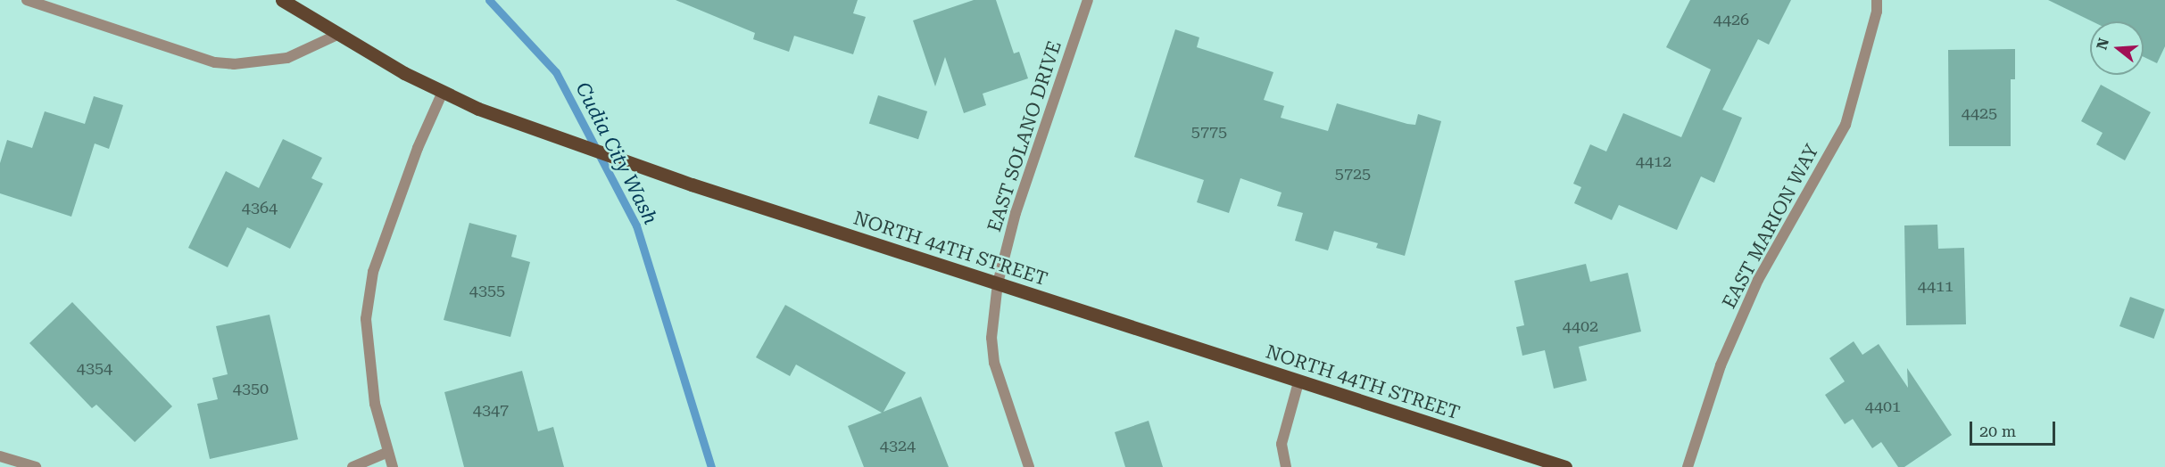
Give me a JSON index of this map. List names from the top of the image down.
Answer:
{
  "streets": {
    "main road": ["NORTH 44TH STREET"],
    "street": ["EAST SOLANO DRIVE", "EAST MARION WAY"]
  },
  "crossings": [
    ["EAST SOLANO DRIVE", "NORTH 44TH STREET"]
  ],
  "water": ["Cudia City Wash"],
  "house_numbers": [
    "4426",
    "4425",
    "5775",
    "4412",
    "5725",
    "4364",
    "4411",
    "4355",
    "4402",
    "4354",
    "4350",
    "4401",
    "4347",
    "4324"
  ],
  "scale_bar": "20 m",
  "north": "left"
}
